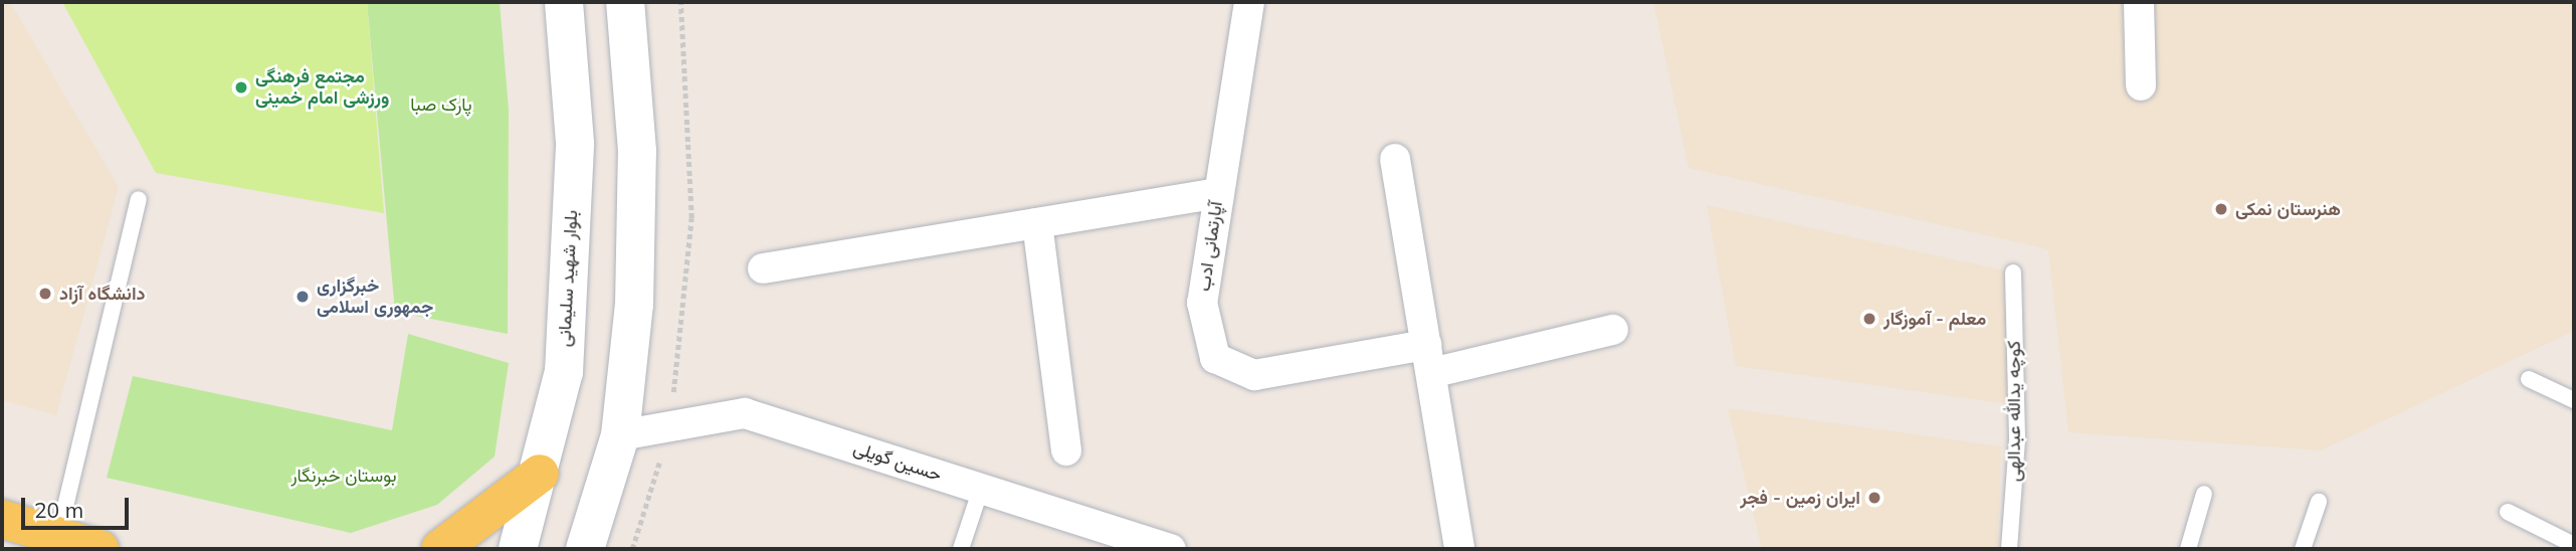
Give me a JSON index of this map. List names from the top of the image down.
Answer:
{
  "streets": {
    "main road": ["بلوار شهید سلیمانی"],
    "street": ["آپارتمانی ادب", "حسین گویلی"],
    "lane": ["کوچه یدالله عبدالهی"]
  },
  "parks": ["پارک صبا", "بوستان خبرنگار"],
  "places": [
    "مجتمع فرهنگی ورزشی امام خمینی",
    "هنرستان نمکی",
    "دانشگاه آزاد",
    "خبرگزاری جمهوری اسلامی",
    "معلم - آموزگار",
    "ایران زمین - فجر"
  ],
  "scale_bar": "20 m"
}
